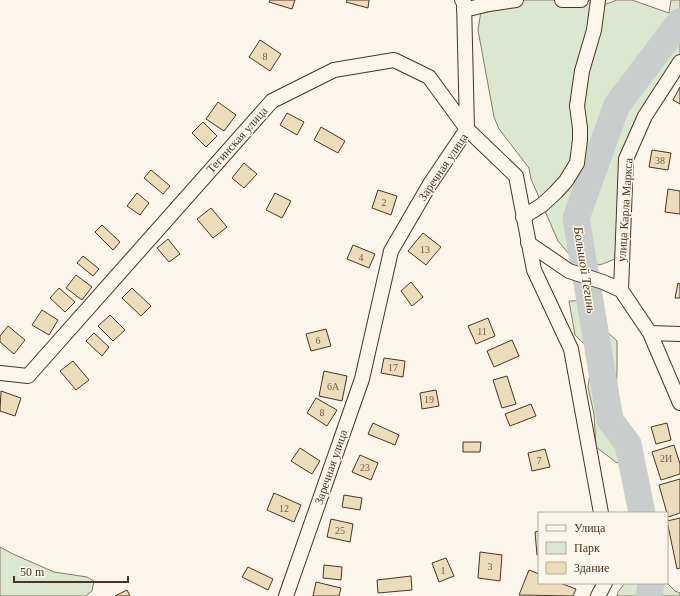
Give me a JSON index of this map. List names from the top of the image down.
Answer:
{
  "streets": {
    "street": ["Тегинская улица", "Заречная улица", "улица Карла Маркса"]
  },
  "crossings": [
    ["Тегинская улица", "Заречная улица"]
  ],
  "water": ["Большой Тегинь"],
  "house_numbers": [
    "8",
    "38",
    "2",
    "13",
    "4",
    "11",
    "6",
    "17",
    "6А",
    "19",
    "8",
    "2И",
    "7",
    "23",
    "12",
    "25",
    "3",
    "1"
  ],
  "legend": ["Улица", "Парк", "Здание"],
  "scale_bar": "50 m"
}
